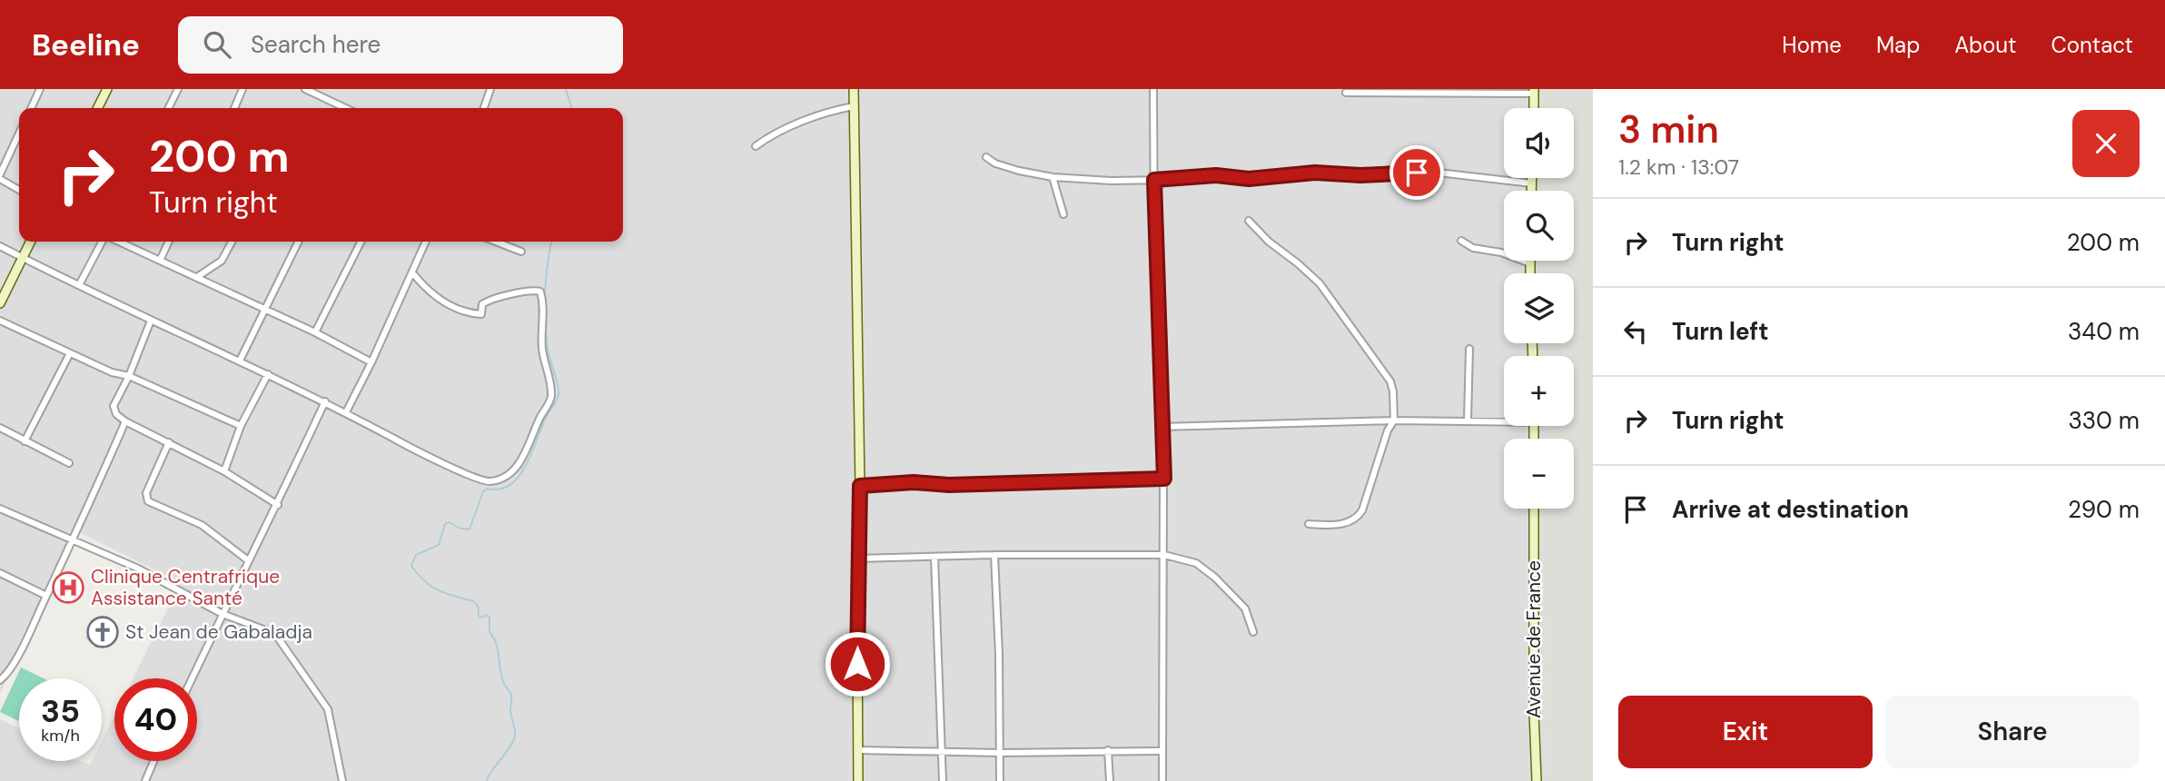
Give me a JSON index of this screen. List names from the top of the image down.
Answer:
{
  "streets": {
    "street": ["Avenue de France"]
  },
  "places": {
    "hospital": ["Clinique Centrafrique Assistance Santé"],
    "church": ["St Jean de Gabaladja"]
  },
  "page": {
    "header": "Beeline",
    "search": "Search here",
    "nav": [
      "Home",
      "Map",
      "About",
      "Contact"
    ],
    "heading": ["3 min", "1.2 km · 13:07"],
    "map_buttons": ["+", "−"],
    "turn": ["200 m", "Turn right"],
    "list": [
      {
        "name": "Turn right",
        "value": "200 m"
      },
      {
        "name": "Turn left",
        "value": "340 m"
      },
      {
        "name": "Turn right",
        "value": "330 m"
      },
      {
        "name": "Arrive at destination",
        "value": "290 m"
      }
    ],
    "speed": "35 km/h",
    "limit": "40",
    "buttons": ["Exit", "Share"]
  }
}
